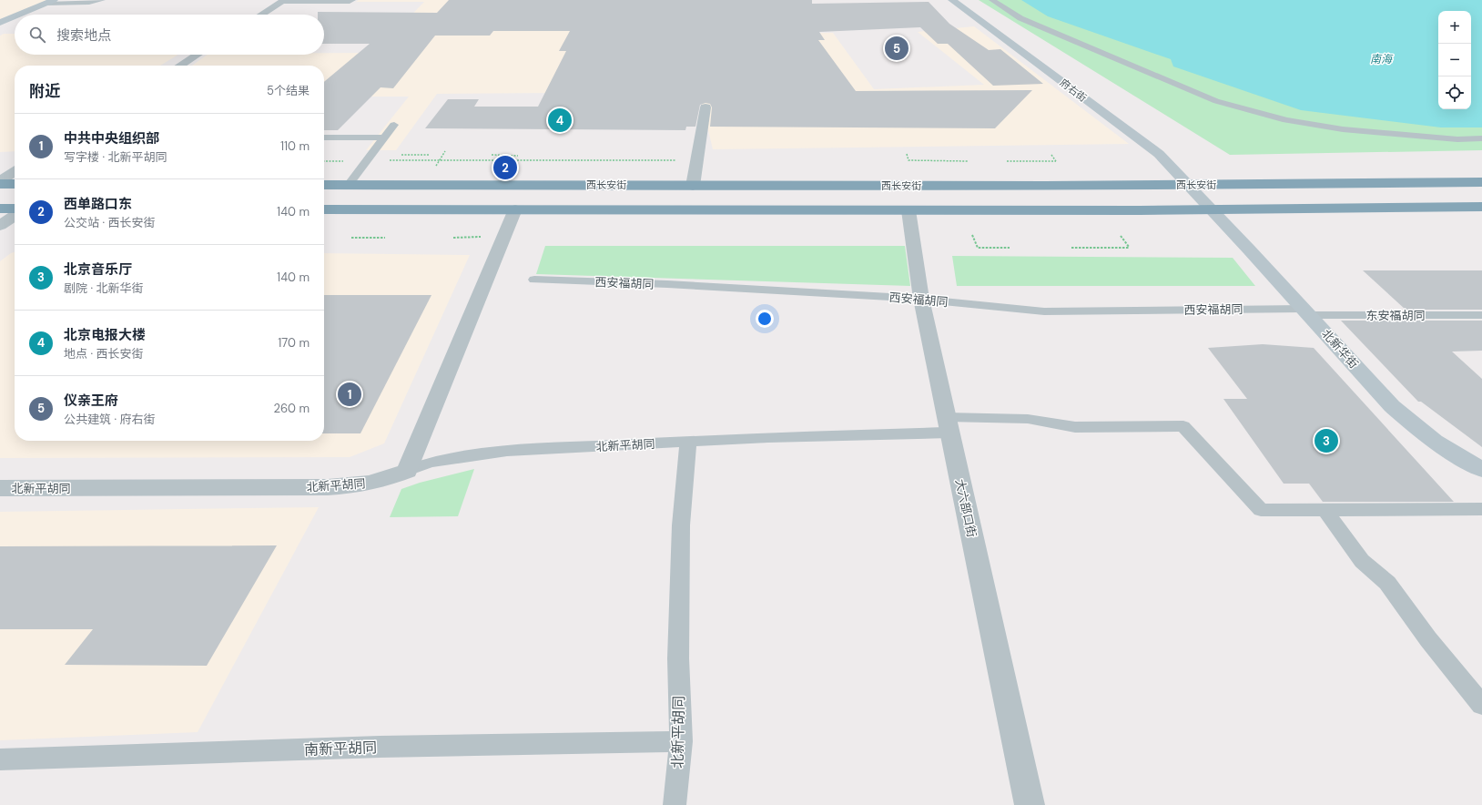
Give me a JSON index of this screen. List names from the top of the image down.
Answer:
{
  "streets": {
    "highway": ["西长安街"],
    "main road": ["府右街", "北新华街"],
    "street": ["北新平胡同", "大六部口街"],
    "lane": ["西安福胡同", "东安福胡同", "南新平胡同"]
  },
  "crossings": [
    ["府右街", "西长安街"],
    ["府右街", "北新华街"],
    ["西安福胡同", "东安福胡同"],
    ["西安福胡同", "北新华街"],
    ["西安福胡同", "大六部口街"],
    ["东安福胡同", "北新华街"],
    ["北新平胡同", "大六部口街"],
    ["北新平胡同", "南新平胡同"]
  ],
  "water": ["南海"],
  "page": {
    "map_buttons": ["+", "−"],
    "search": "搜索地点",
    "pins": [
      "5",
      "4",
      "2",
      "1",
      "3"
    ],
    "heading": ["附近", "5个结果"],
    "list": [
      {
        "mark": "1",
        "name": "中共中央组织部",
        "note": "写字楼 · 北新平胡同",
        "value": "110 m"
      },
      {
        "mark": "2",
        "name": "西单路口东",
        "note": "公交站 · 西长安街",
        "value": "140 m"
      },
      {
        "mark": "3",
        "name": "北京音乐厅",
        "note": "剧院 · 北新华街",
        "value": "140 m"
      },
      {
        "mark": "4",
        "name": "北京电报大楼",
        "note": "地点 · 西长安街",
        "value": "170 m"
      },
      {
        "mark": "5",
        "name": "仪亲王府",
        "note": "公共建筑 · 府右街",
        "value": "260 m"
      }
    ]
  }
}
